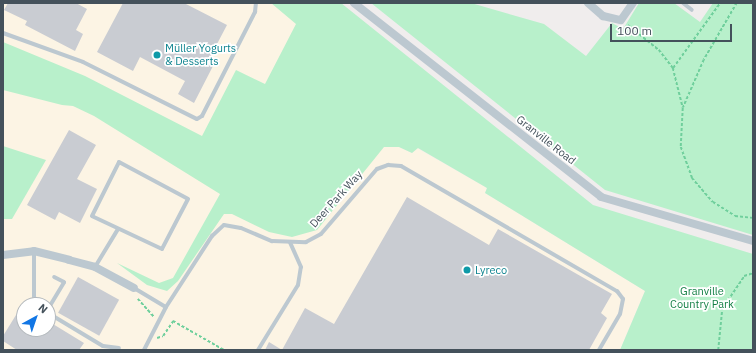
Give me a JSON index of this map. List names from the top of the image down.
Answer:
{
  "streets": {
    "street": ["Granville Road"],
    "lane": ["Deer Park Way"]
  },
  "parks": ["Granville Country Park"],
  "places": ["Müller Yogurts & Desserts", "Lyreco"],
  "scale_bar": "100 m",
  "north": "top right"
}
